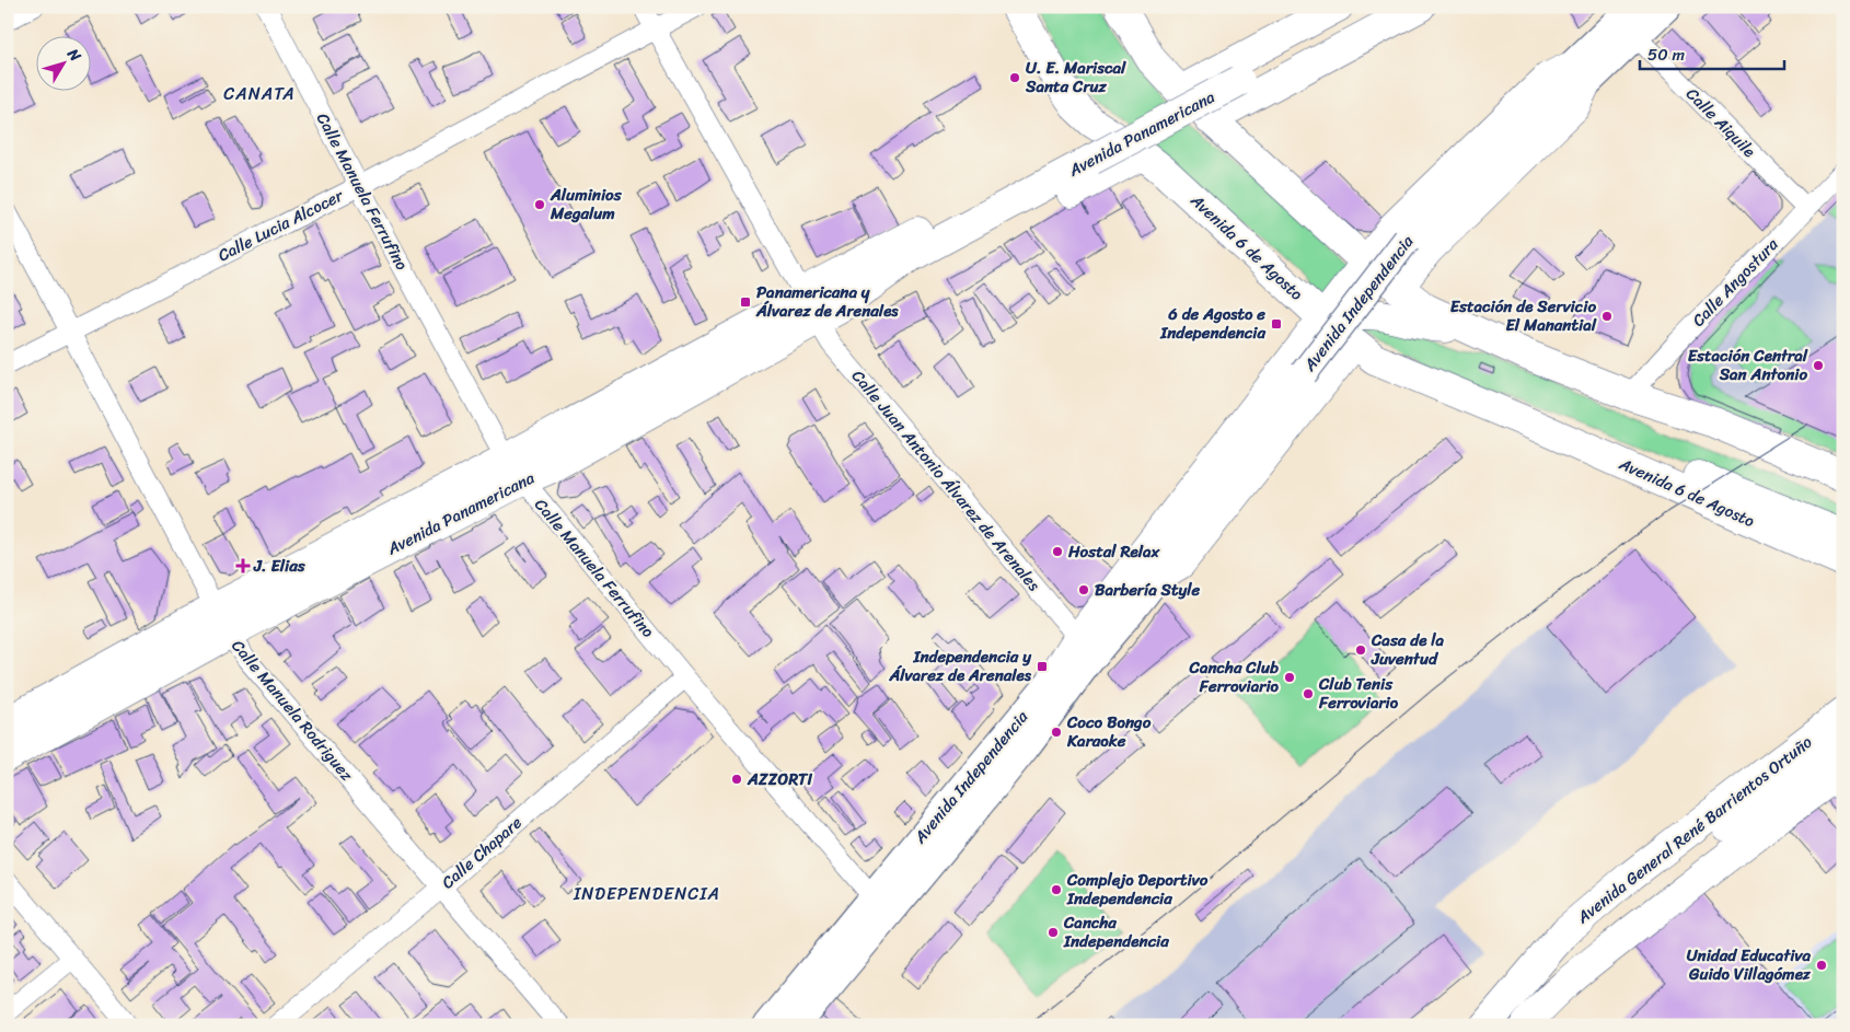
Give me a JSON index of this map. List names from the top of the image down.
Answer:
{
  "streets": {
    "main road": [
      "Avenida Panamericana",
      "Avenida 6 de Agosto",
      "Avenida Independencia",
      "Avenida General René Barrientos Ortuño"
    ],
    "street": [
      "Calle Aiquile",
      "Calle Manuela Ferrufino",
      "Calle Lucia Alcocer",
      "Calle Angostura",
      "Calle Juan Antonio Álvarez de Arenales",
      "Calle Manuela Rodriguez",
      "Calle Chapare"
    ]
  },
  "crossings": [
    ["Calle Aiquile", "Calle Angostura"],
    ["Calle Aiquile", "Avenida Independencia"],
    ["Avenida Panamericana", "Calle Manuela Ferrufino"],
    ["Avenida Panamericana", "Calle Juan Antonio Álvarez de Arenales"],
    ["Avenida Panamericana", "Calle Manuela Rodriguez"],
    ["Calle Manuela Ferrufino", "Calle Lucia Alcocer"],
    ["Calle Manuela Ferrufino", "Avenida Independencia"],
    ["Calle Manuela Ferrufino", "Calle Chapare"],
    ["Calle Lucia Alcocer", "Calle Manuela Rodriguez"],
    ["Calle Manuela Rodriguez", "Calle Chapare"]
  ],
  "districts": ["CANATA", "INDEPENDENCIA"],
  "places": {
    "other": [
      "U. E. Mariscal Santa Cruz",
      "Aluminios Megalum",
      "Estación de Servicio El Manantial",
      "Estación Central San Antonio",
      "Hostal Relax",
      "Barbería Style",
      "Casa de la Juventud",
      "Cancha Club Ferroviario",
      "Club Tenis Ferroviario",
      "Coco Bongo Karaoke",
      "AZZORTI",
      "Complejo Deportivo Independencia",
      "Cancha Independencia",
      "Unidad Educativa Guido Villagómez"
    ],
    "transit": ["Panamericana y Álvarez de Arenales", "6 de Agosto e Independencia", "Independencia y Álvarez de Arenales"],
    "health": ["J. Elias"]
  },
  "scale_bar": "50 m",
  "north": "top right"
}
